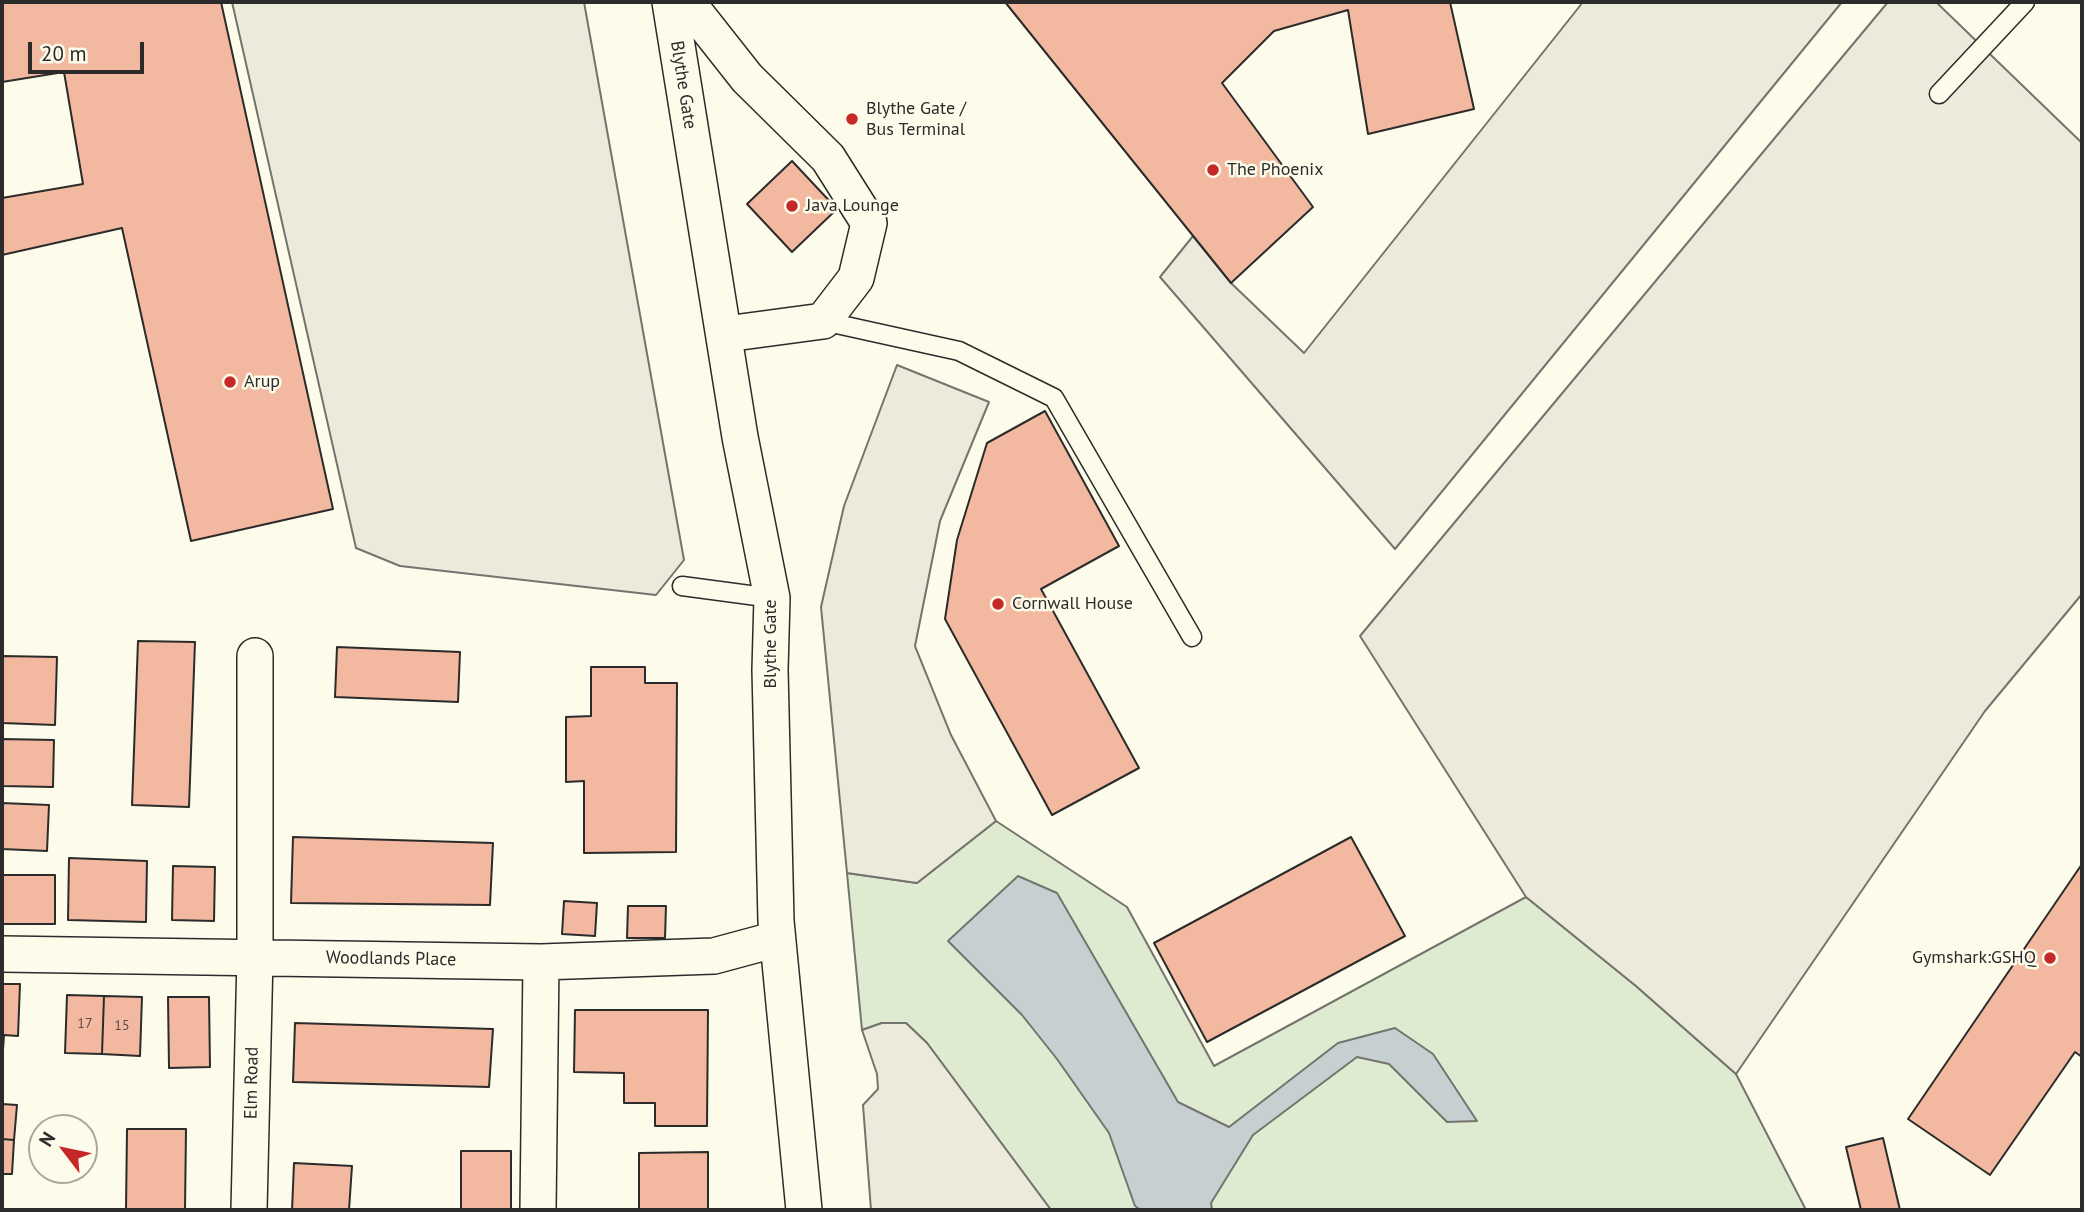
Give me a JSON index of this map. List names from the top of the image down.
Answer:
{
  "streets": {
    "street": ["Blythe Gate", "Woodlands Place", "Elm Road"]
  },
  "crossings": [
    ["Blythe Gate", "Woodlands Place"],
    ["Woodlands Place", "Elm Road"]
  ],
  "places": [
    "Blythe Gate / Bus Terminal",
    "The Phoenix",
    "Java Lounge",
    "Arup",
    "Cornwall House",
    "Gymshark:GSHQ"
  ],
  "house_numbers": ["17", "15"],
  "scale_bar": "20 m",
  "north": "top left"
}
